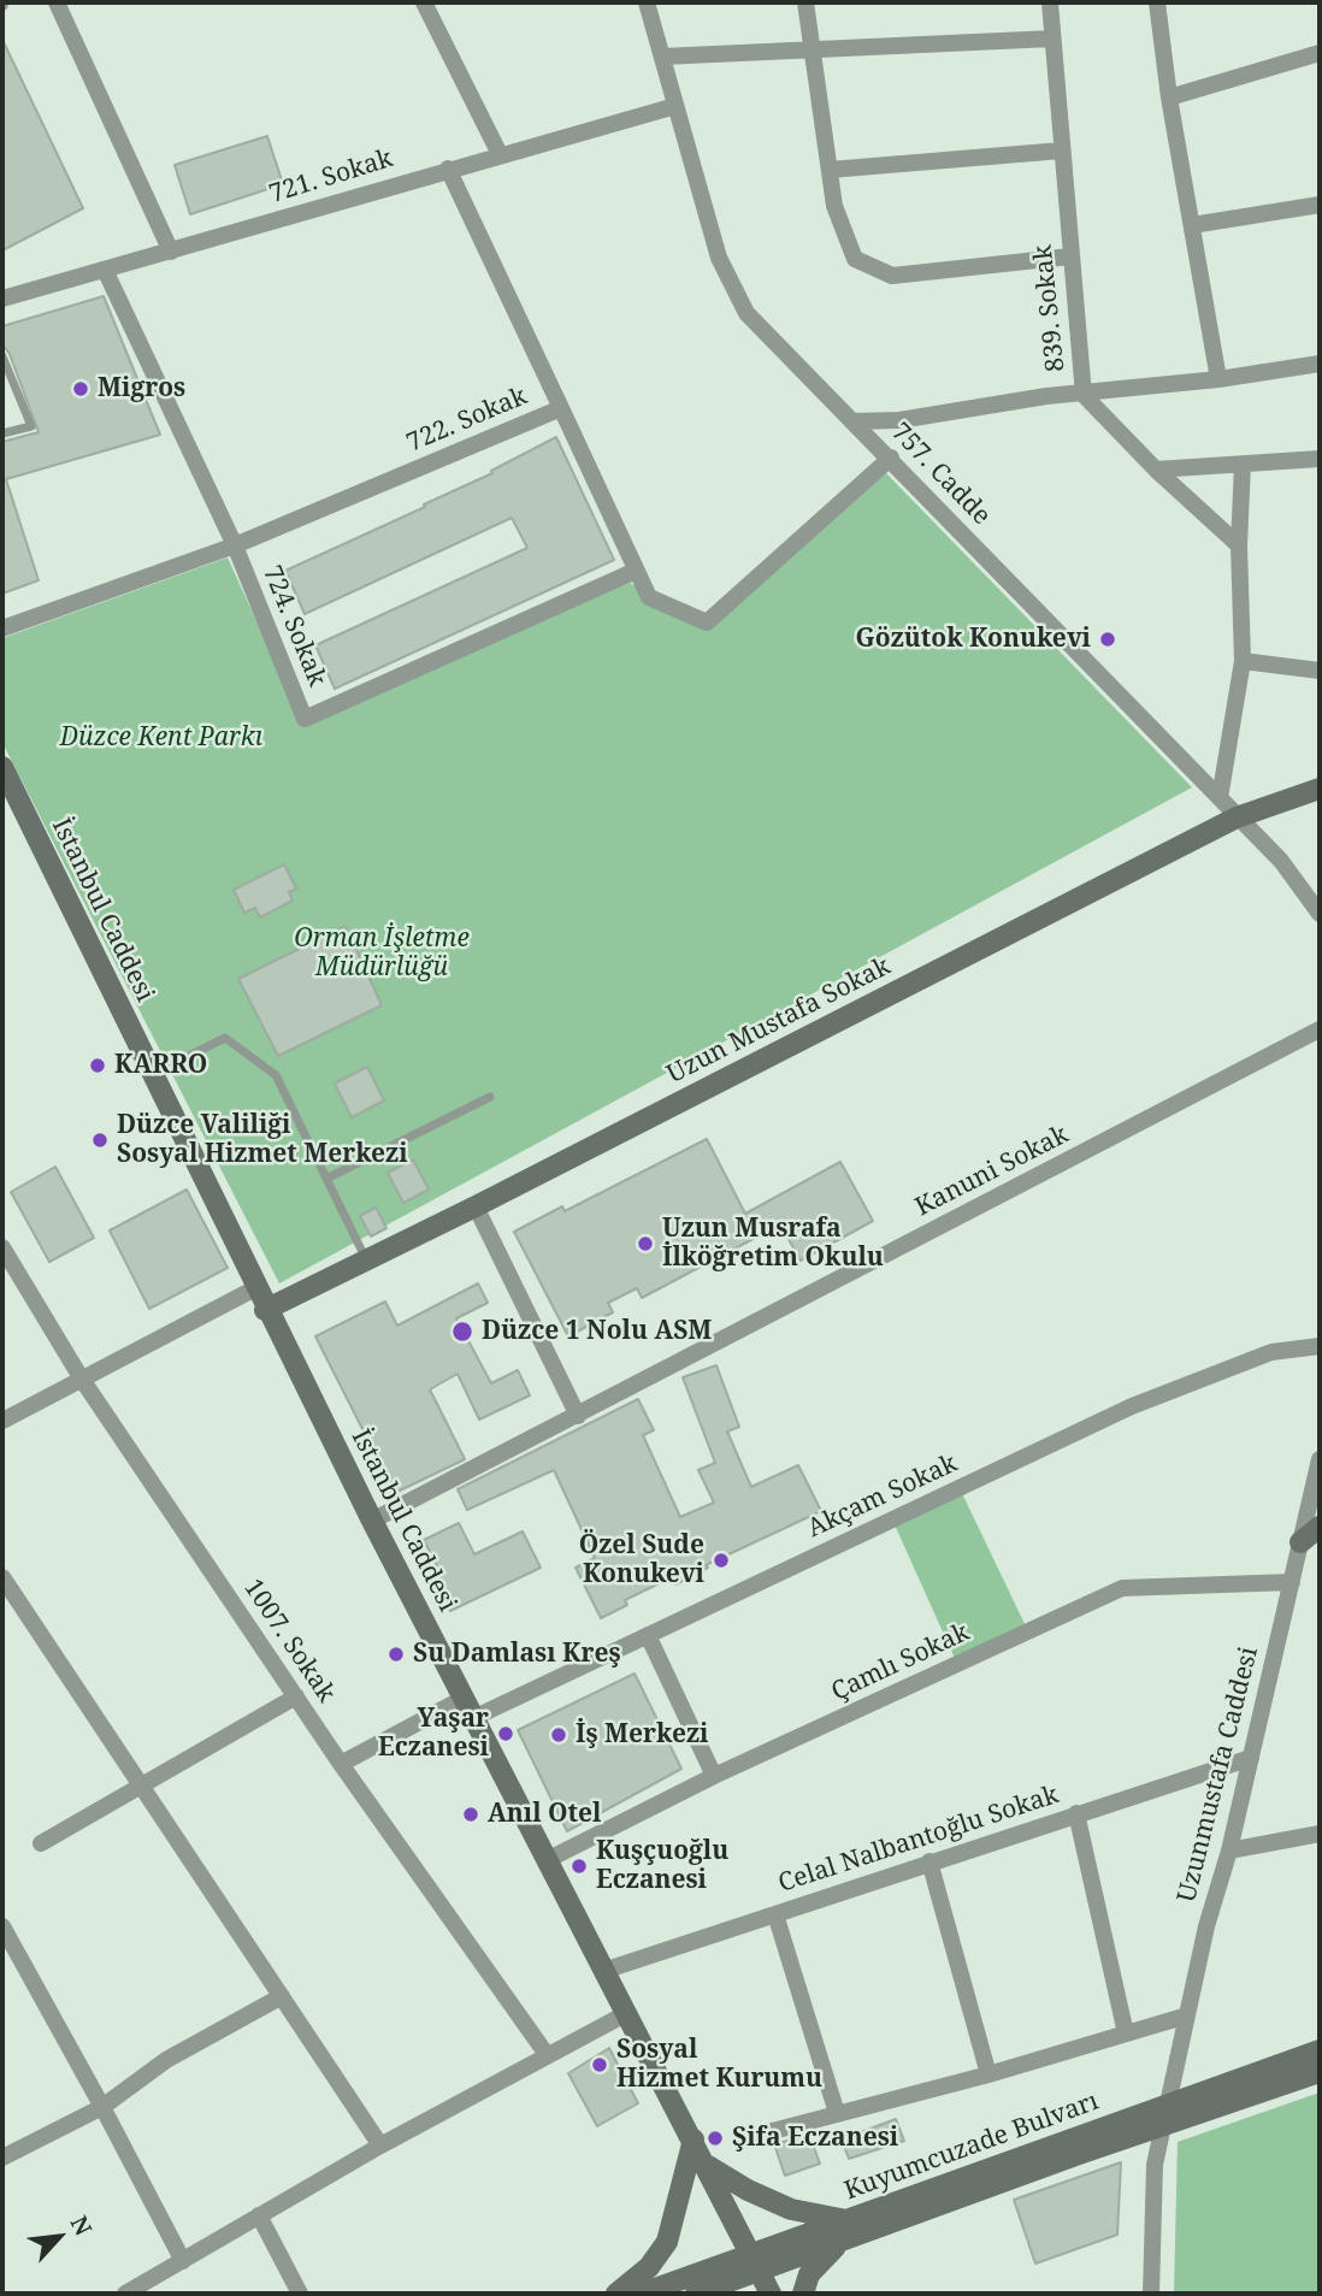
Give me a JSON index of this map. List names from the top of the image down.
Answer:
{
  "streets": {
    "main road": ["İstanbul Caddesi", "Uzun Mustafa Sokak", "Kuyumcuzade Bulvarı"],
    "street": [
      "721. Sokak",
      "839. Sokak",
      "722. Sokak",
      "757. Cadde",
      "724. Sokak",
      "Kanuni Sokak",
      "Akçam Sokak",
      "1007. Sokak",
      "Çamlı Sokak",
      "Uzunmustafa Caddesi",
      "Celal Nalbantoğlu Sokak"
    ]
  },
  "crossings": [
    ["721. Sokak", "757. Cadde"],
    ["721. Sokak", "724. Sokak"],
    ["722. Sokak", "757. Cadde"],
    ["722. Sokak", "724. Sokak"],
    ["757. Cadde", "Uzun Mustafa Sokak"],
    ["İstanbul Caddesi", "Uzun Mustafa Sokak"],
    ["İstanbul Caddesi", "Kanuni Sokak"],
    ["İstanbul Caddesi", "Akçam Sokak"],
    ["İstanbul Caddesi", "Çamlı Sokak"],
    ["İstanbul Caddesi", "Celal Nalbantoğlu Sokak"],
    ["İstanbul Caddesi", "Kuyumcuzade Bulvarı"],
    ["Akçam Sokak", "1007. Sokak"],
    ["Çamlı Sokak", "Uzunmustafa Caddesi"],
    ["Uzunmustafa Caddesi", "Celal Nalbantoğlu Sokak"],
    ["Uzunmustafa Caddesi", "Kuyumcuzade Bulvarı"]
  ],
  "parks": ["Düzce Kent Parkı", "Orman İşletme Müdürlüğü"],
  "places": [
    "Migros",
    "Gözütok Konukevi",
    "KARRO",
    "Düzce Valiliği Sosyal Hizmet Merkezi",
    "Uzun Musrafa İlköğretim Okulu",
    "Düzce 1 Nolu ASM",
    "Özel Sude Konukevi",
    "Su Damlası Kreş",
    "Yaşar Eczanesi",
    "İş Merkezi",
    "Anıl Otel",
    "Kuşçuoğlu Eczanesi",
    "Sosyal Hizmet Kurumu",
    "Şifa Eczanesi"
  ],
  "north": "top right"
}
